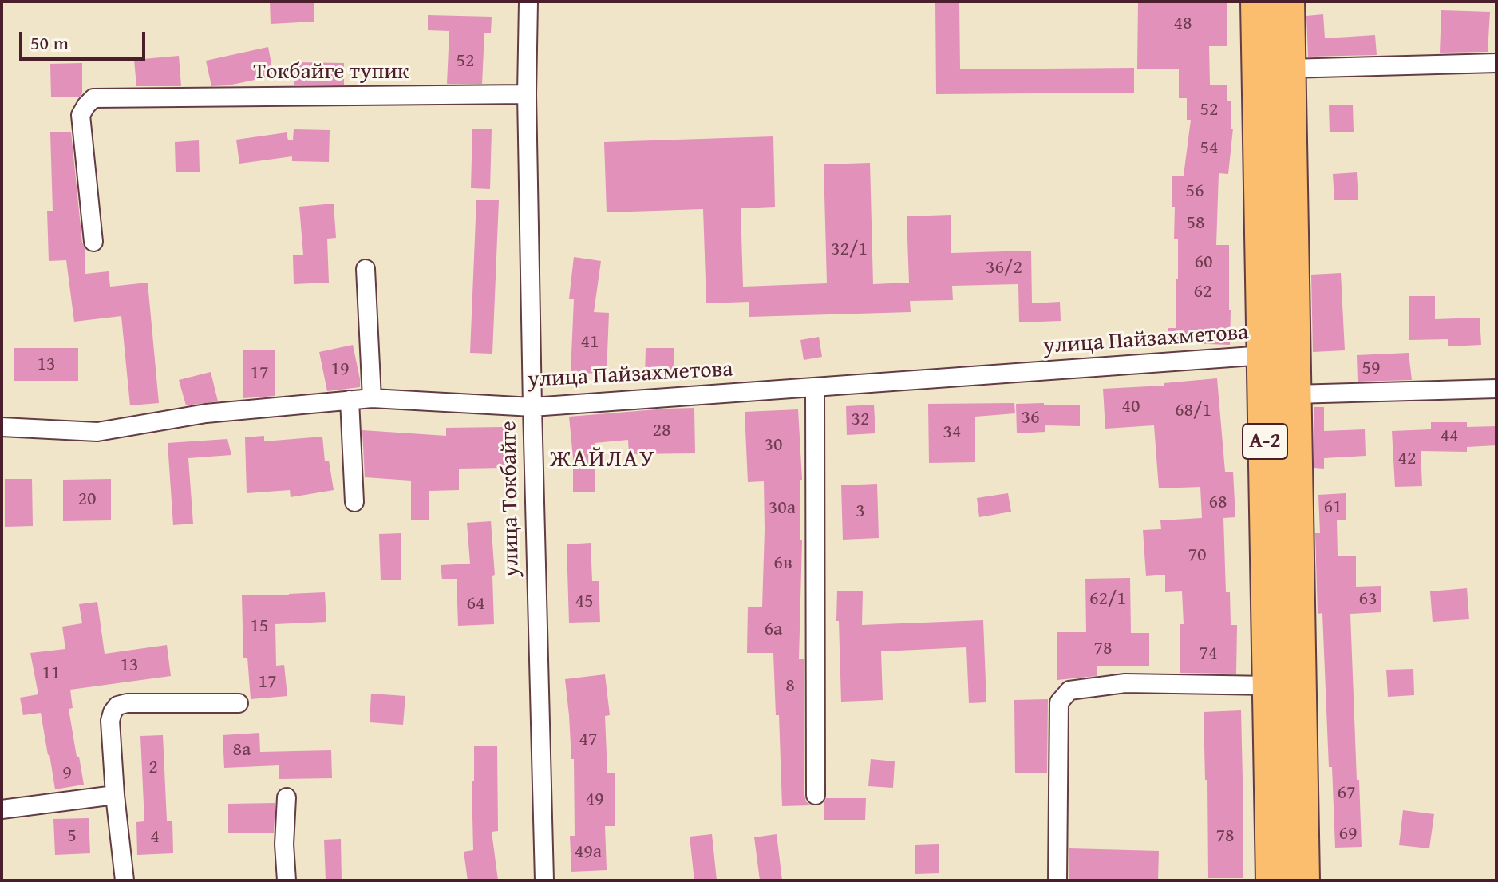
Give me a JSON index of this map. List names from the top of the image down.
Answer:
{
  "streets": {
    "highway": ["A-2"],
    "street": ["Токбайге тупик", "улица Пайзахметова", "улица Токбайге"]
  },
  "crossings": [
    ["Токбайге тупик", "улица Токбайге"],
    ["улица Пайзахметова", "A-2"],
    ["улица Пайзахметова", "улица Токбайге"]
  ],
  "districts": ["ЖАЙЛАУ"],
  "house_numbers": [
    "48",
    "52",
    "52",
    "54",
    "56",
    "58",
    "32/1",
    "60",
    "36/2",
    "62",
    "41",
    "13",
    "59",
    "19",
    "17",
    "40",
    "68/1",
    "36",
    "32",
    "28",
    "34",
    "44",
    "30",
    "42",
    "20",
    "68",
    "61",
    "30а",
    "3",
    "70",
    "6в",
    "62/1",
    "63",
    "45",
    "64",
    "15",
    "6а",
    "78",
    "74",
    "13",
    "11",
    "17",
    "8",
    "47",
    "8а",
    "2",
    "9",
    "67",
    "49",
    "69",
    "5",
    "78",
    "4",
    "49а"
  ],
  "scale_bar": "50 m"
}
